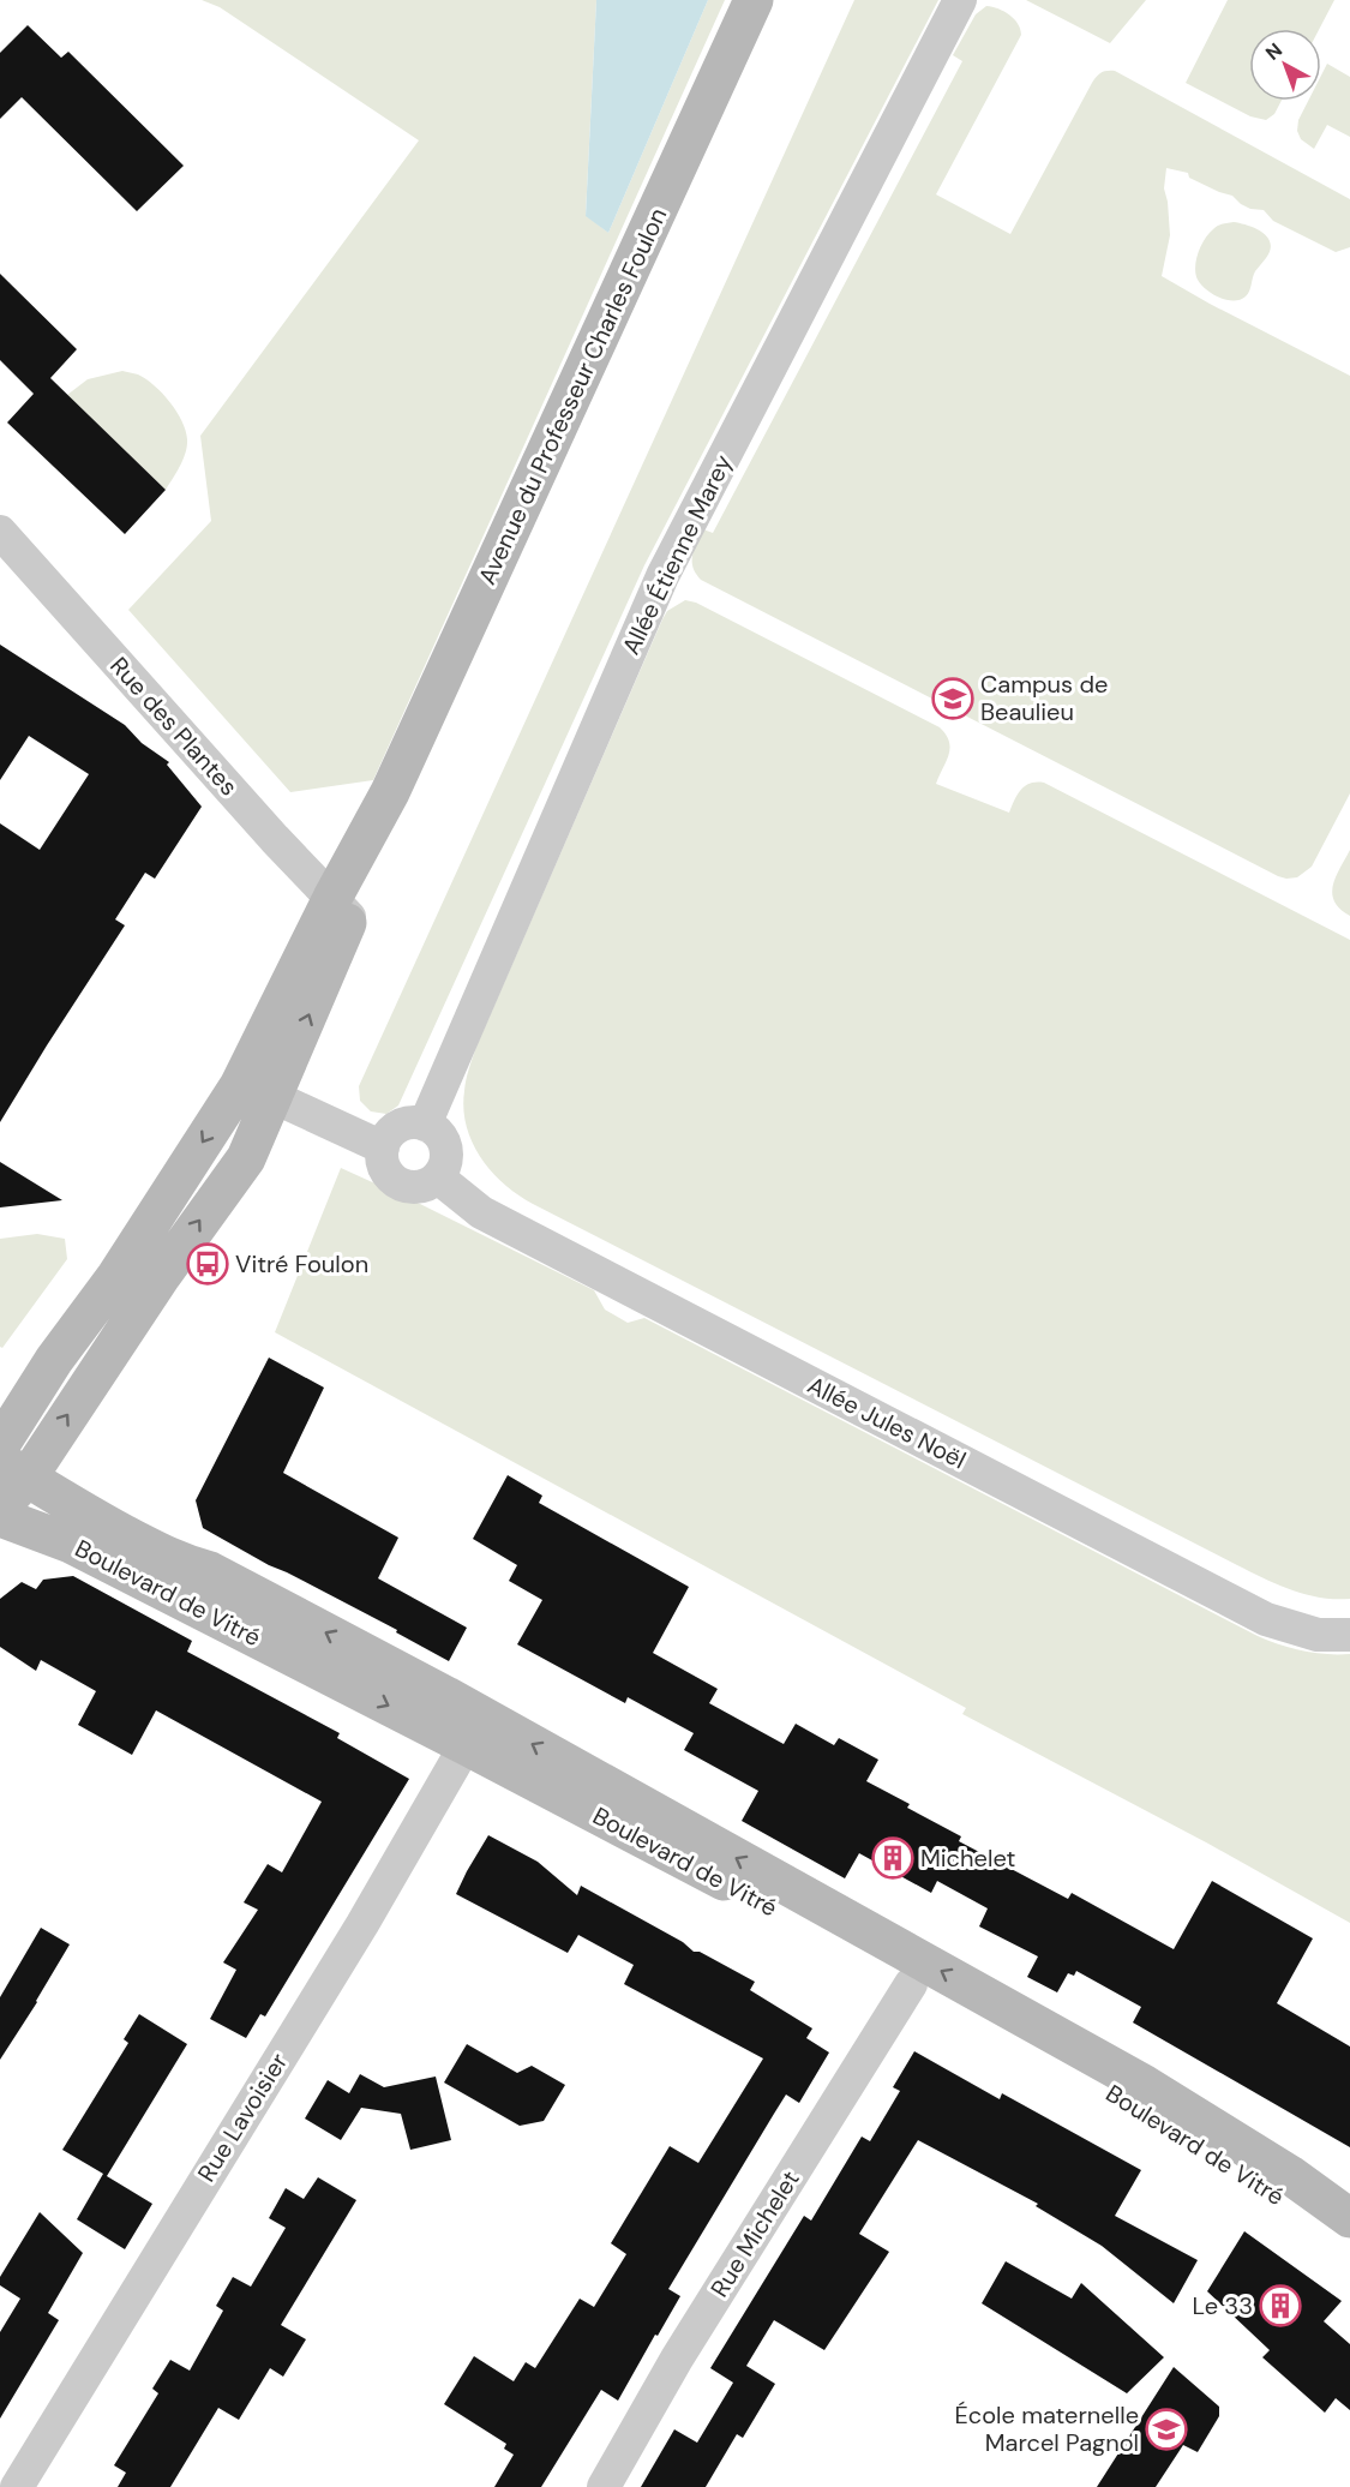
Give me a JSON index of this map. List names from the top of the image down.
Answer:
{
  "streets": {
    "main road": ["Avenue du Professeur Charles Foulon", "Boulevard de Vitré"],
    "street": [
      "Allée Étienne Marey",
      "Rue des Plantes",
      "Allée Jules Noël",
      "Rue Lavoisier",
      "Rue Michelet"
    ]
  },
  "crossings": [
    ["Avenue du Professeur Charles Foulon", "Rue des Plantes"],
    ["Avenue du Professeur Charles Foulon", "Boulevard de Vitré"],
    ["Allée Étienne Marey", "Allée Jules Noël"],
    ["Boulevard de Vitré", "Rue Lavoisier"],
    ["Boulevard de Vitré", "Rue Michelet"]
  ],
  "places": {
    "school or university": ["Campus de Beaulieu", "École maternelle Marcel Pagnol"],
    "bus stop": ["Vitré Foulon"],
    "building": ["Michelet", "Le 33"]
  },
  "north": "top left"
}
